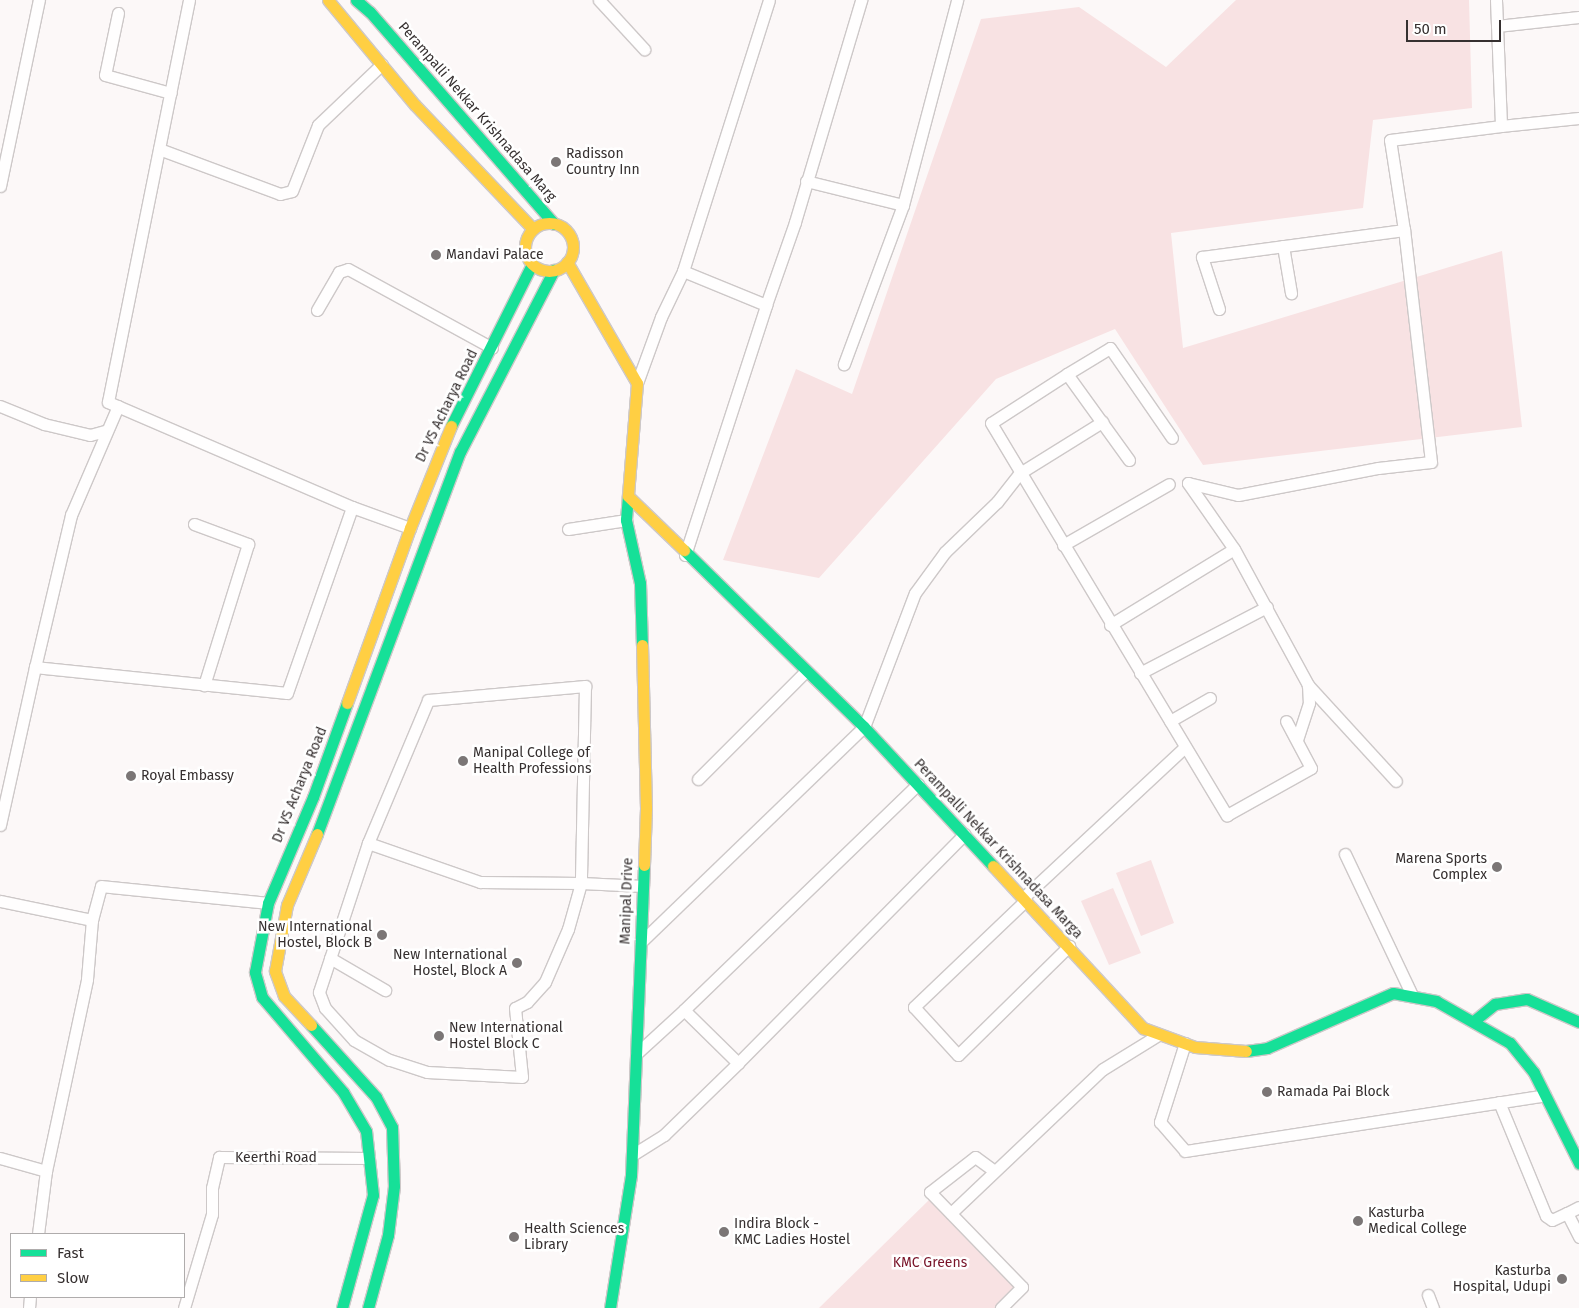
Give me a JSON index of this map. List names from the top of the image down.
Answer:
{
  "streets": {
    "main road": [
      "Perampalli Nekkar Krishnadasa Marg",
      "Dr VS Acharya Road",
      "Perampalli Nekkar Krishnadasa Marga",
      "Manipal Drive"
    ],
    "street": ["Keerthi Road"]
  },
  "crossings": [
    ["Perampalli Nekkar Krishnadasa Marg", "Dr VS Acharya Road"],
    ["Dr VS Acharya Road", "Keerthi Road"],
    ["Perampalli Nekkar Krishnadasa Marga", "Manipal Drive"]
  ],
  "parks": ["KMC Greens"],
  "places": [
    "Radisson Country Inn",
    "Mandavi Palace",
    "Manipal College of Health Professions",
    "Royal Embassy",
    "Marena Sports Complex",
    "New International Hostel, Block B",
    "New International Hostel, Block A",
    "New International Hostel Block C",
    "Ramada Pai Block",
    "Kasturba Medical College",
    "Indira Block - KMC Ladies Hostel",
    "Health Sciences Library",
    "Kasturba Hospital, Udupi"
  ],
  "legend": ["Fast", "Slow"],
  "scale_bar": "50 m"
}
